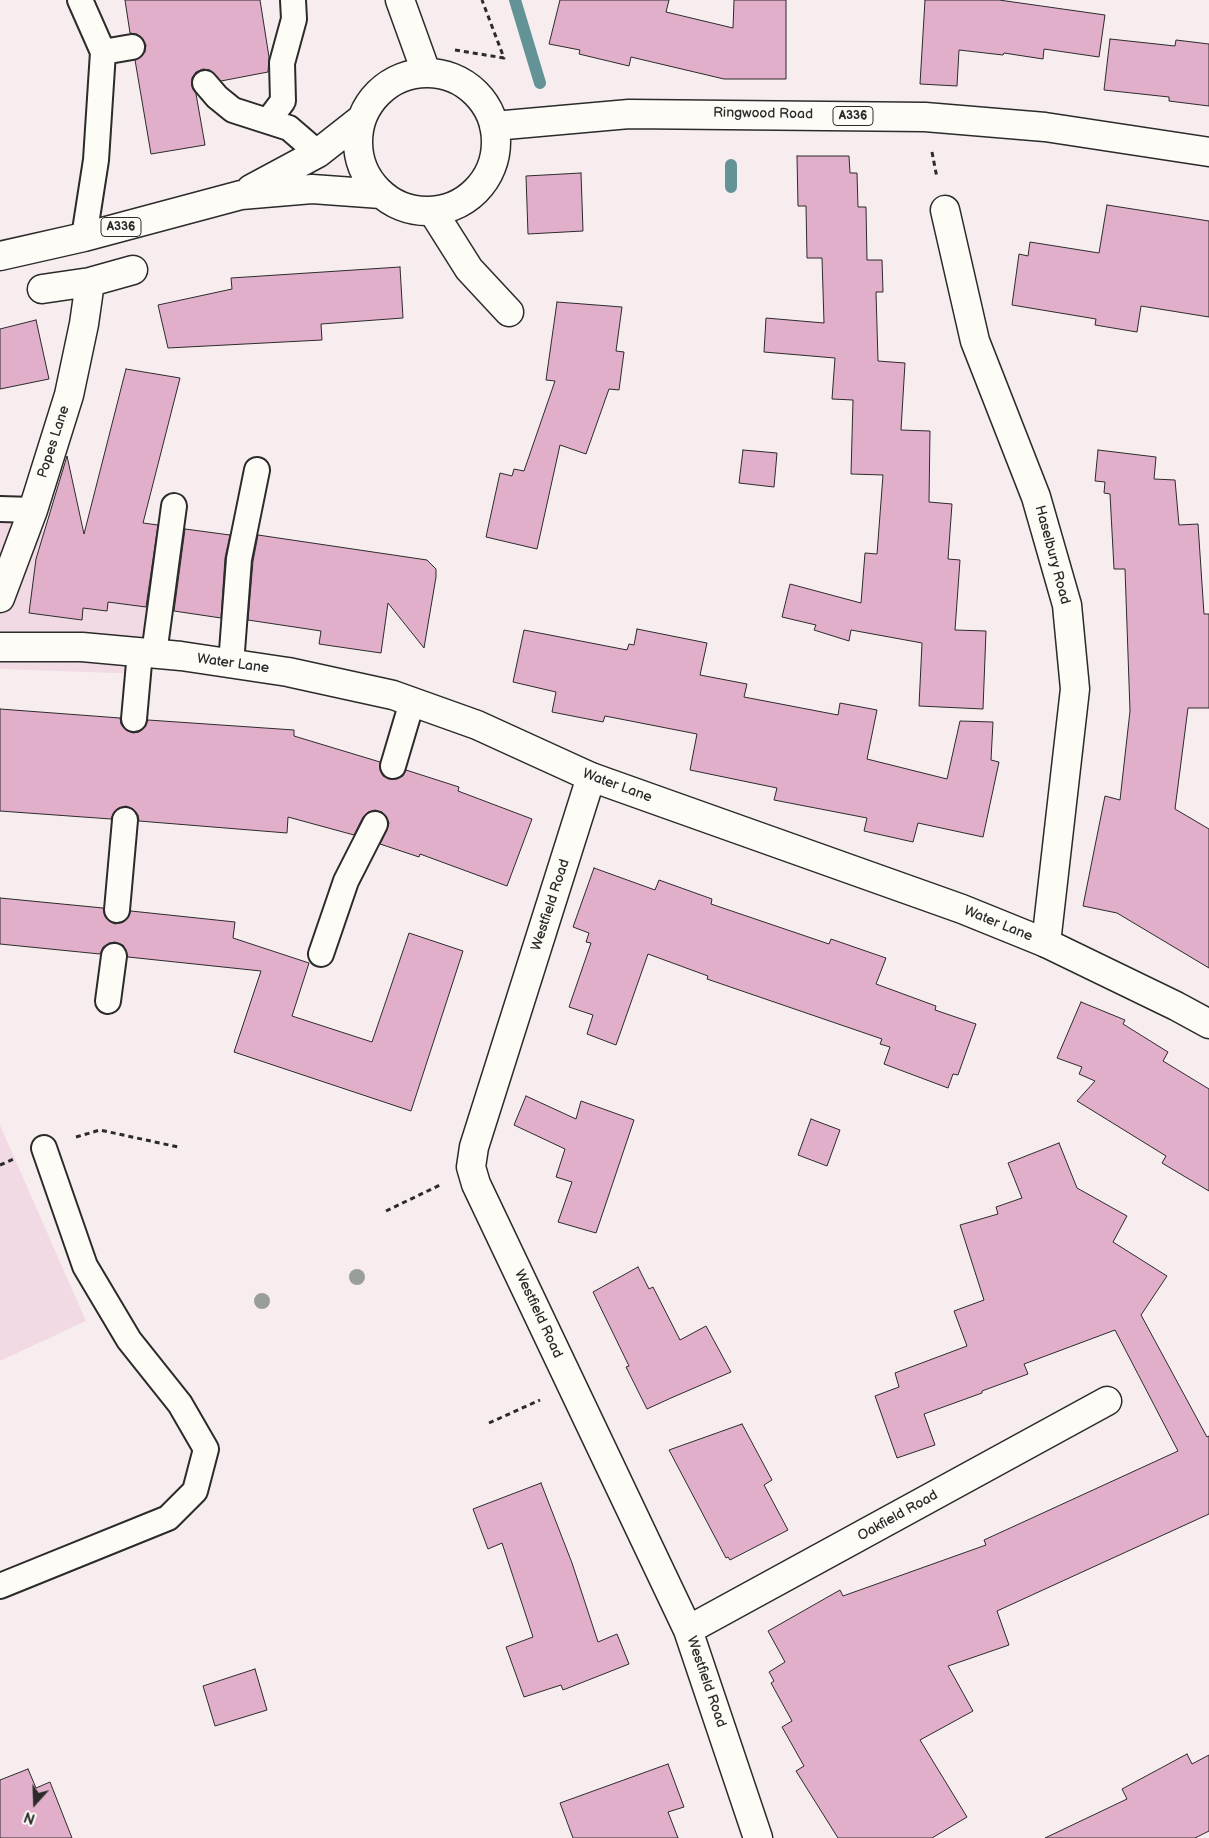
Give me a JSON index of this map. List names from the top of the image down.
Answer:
{
  "streets": {
    "street": [
      "Ringwood Road",
      "A336",
      "Popes Lane",
      "Haselbury Road",
      "Water Lane",
      "Westfield Road",
      "Oakfield Road"
    ]
  },
  "crossings": [
    ["Ringwood Road", "A336"],
    ["Haselbury Road", "Water Lane"],
    ["Water Lane", "Westfield Road"],
    ["Westfield Road", "Oakfield Road"]
  ],
  "north": "bottom"
}
